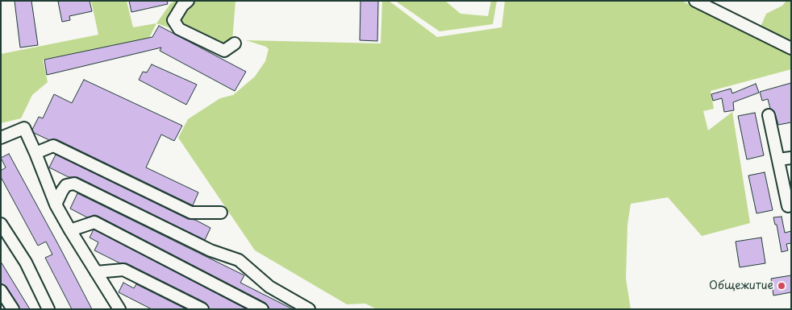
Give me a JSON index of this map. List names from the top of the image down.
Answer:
{
  "places": ["Общежитие"]
}
